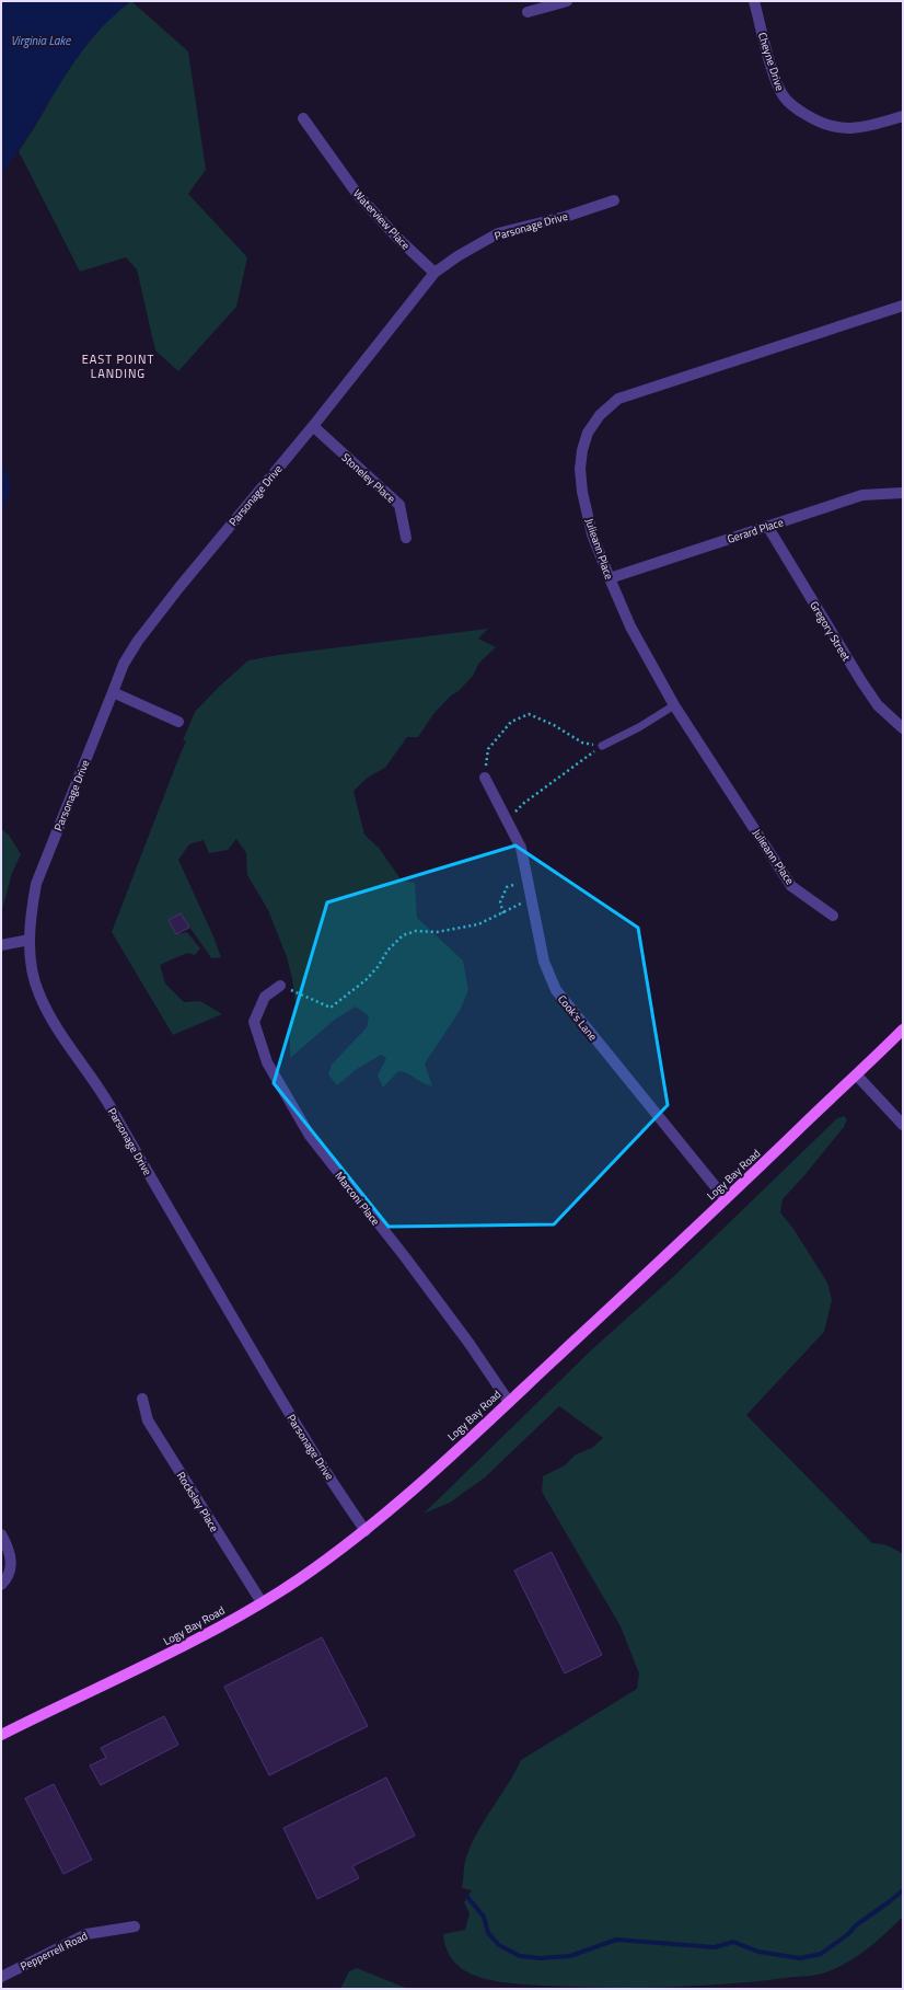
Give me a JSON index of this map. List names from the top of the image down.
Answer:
{
  "streets": {
    "main road": ["Logy Bay Road"],
    "street": [
      "Cheyne Drive",
      "Waterview Place",
      "Parsonage Drive",
      "Stoneley Place",
      "Gerard Place",
      "Julieann Place",
      "Gregory Street",
      "Cook's Lane",
      "Marconi Place",
      "Rocksley Place",
      "Pepperrell Road"
    ]
  },
  "crossings": [
    ["Waterview Place", "Parsonage Drive"],
    ["Parsonage Drive", "Stoneley Place"],
    ["Parsonage Drive", "Logy Bay Road"],
    ["Gerard Place", "Julieann Place"],
    ["Gerard Place", "Gregory Street"],
    ["Cook's Lane", "Logy Bay Road"],
    ["Logy Bay Road", "Marconi Place"],
    ["Logy Bay Road", "Rocksley Place"]
  ],
  "districts": ["EAST POINT LANDING"],
  "water": ["Virginia Lake"]
}
